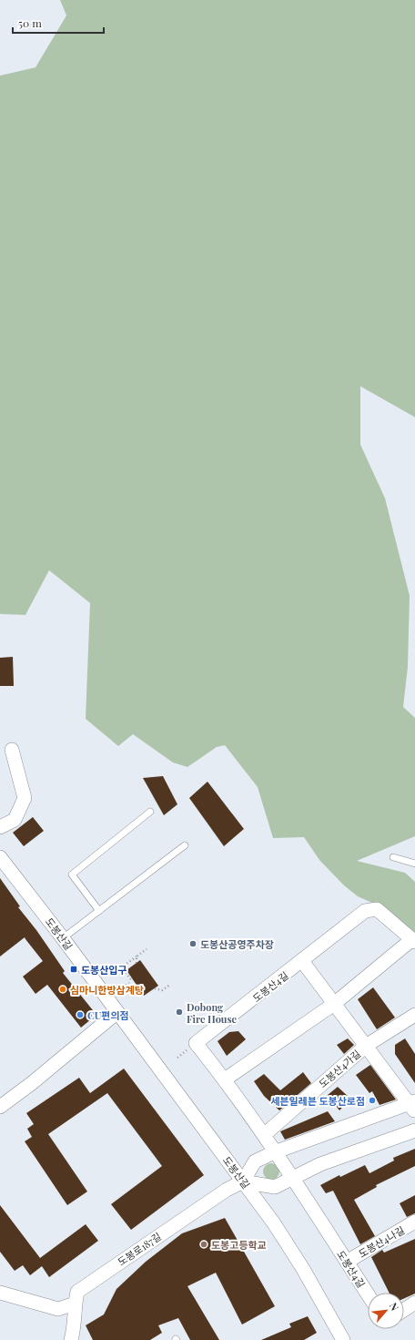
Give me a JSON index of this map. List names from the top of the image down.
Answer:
{
  "streets": {
    "street": [
      "도봉산길",
      "도봉산4길",
      "도봉산4가길",
      "도봉산4나길",
      "도봉로187길"
    ]
  },
  "crossings": [
    ["도봉산길", "도봉로187길"],
    ["도봉산4길", "도봉산4가길"],
    ["도봉산4길", "도봉산4나길"]
  ],
  "places": {
    "other": [
      "도봉산공영주차장",
      "심마니한방삼계탕",
      "Dobong Fire House",
      "CU편의점",
      "세븐일레븐 도봉산로점",
      "도봉고등학교"
    ],
    "transit": ["도봉산입구"]
  },
  "scale_bar": "50 m",
  "north": "top right"
}
